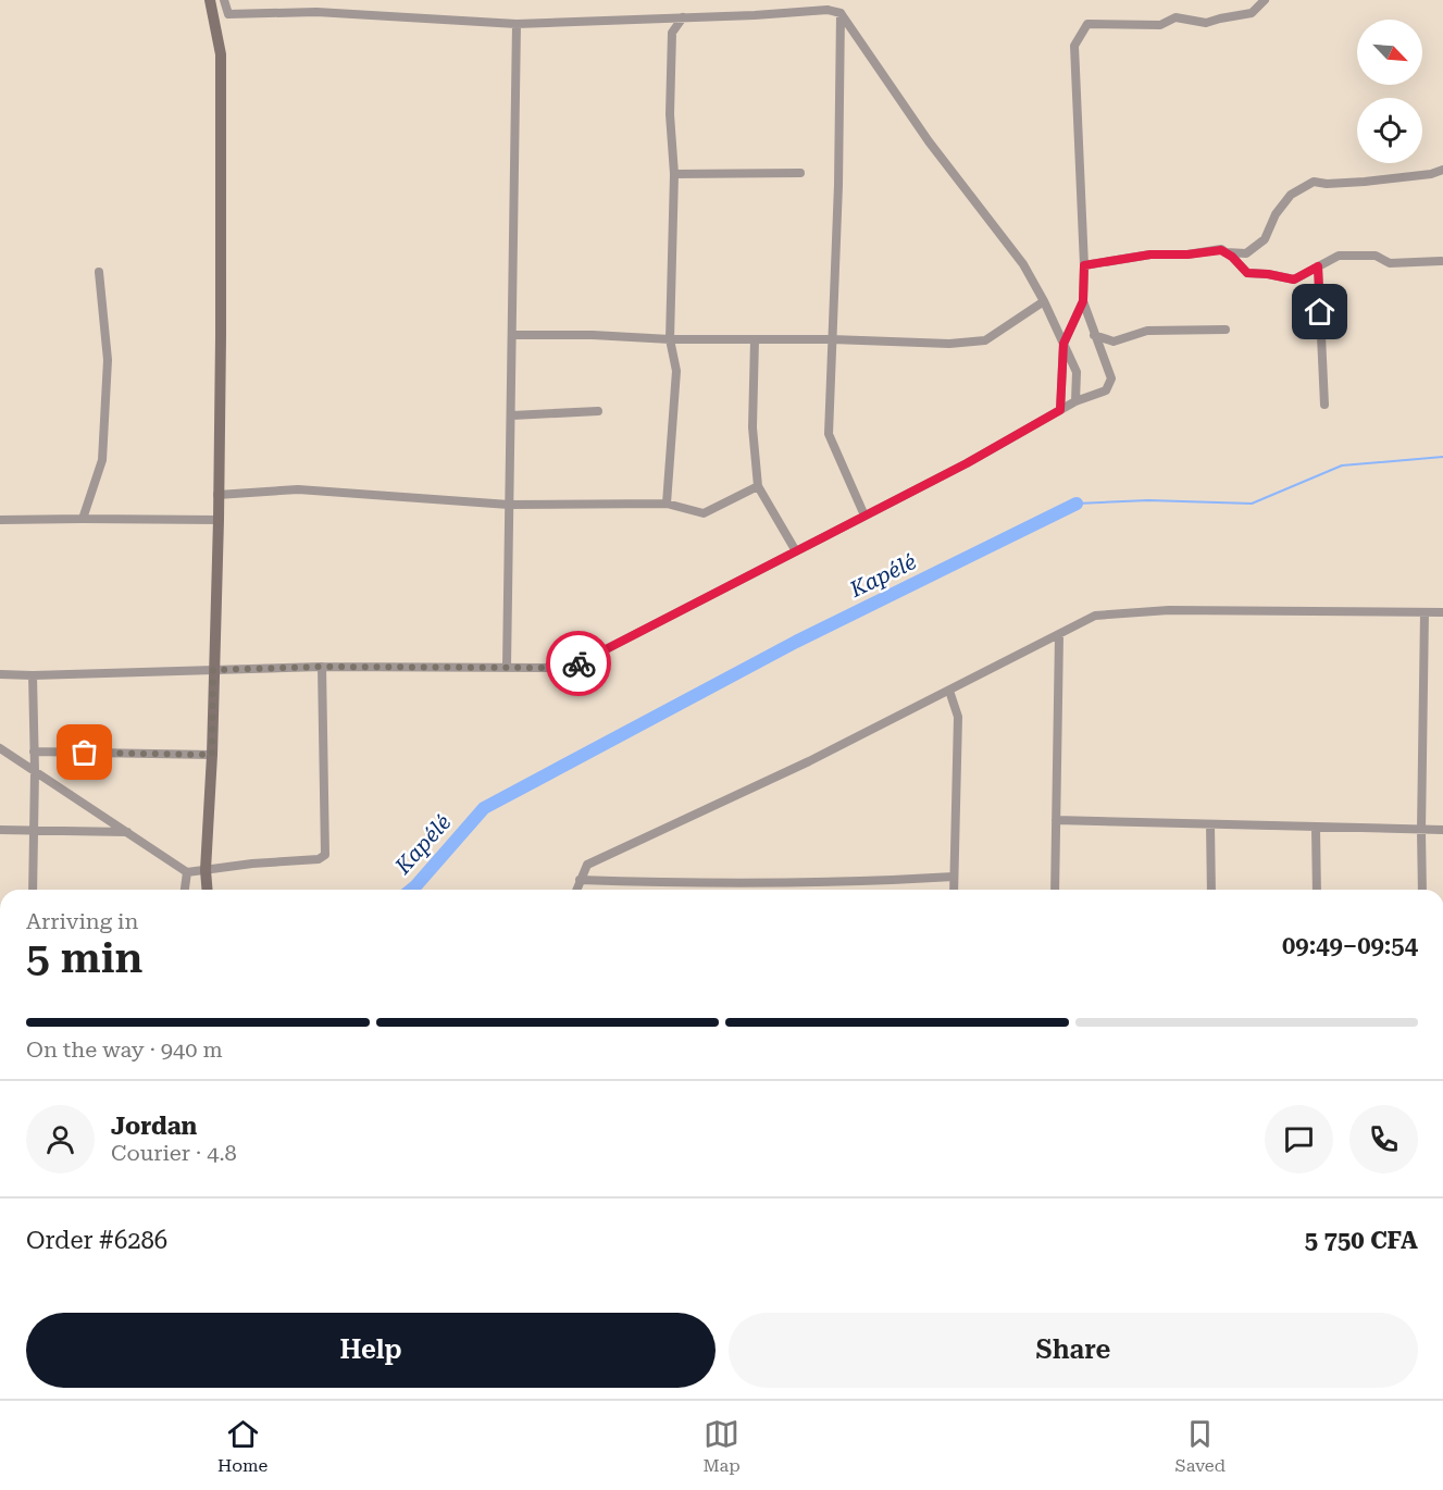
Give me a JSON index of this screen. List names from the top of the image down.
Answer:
{
  "water": ["Kapélé"],
  "north": "bottom right",
  "page": {
    "heading": ["5 min", "Arriving in", "09:49–09:54"],
    "panel": [
      "Jordan",
      "Courier · 4.8",
      "Order #6286",
      "5 750 CFA"
    ],
    "bar": "On the way · 940 m",
    "buttons": ["Help", "Share"],
    "tabs": ["Home", "Map", "Saved"]
  }
}
